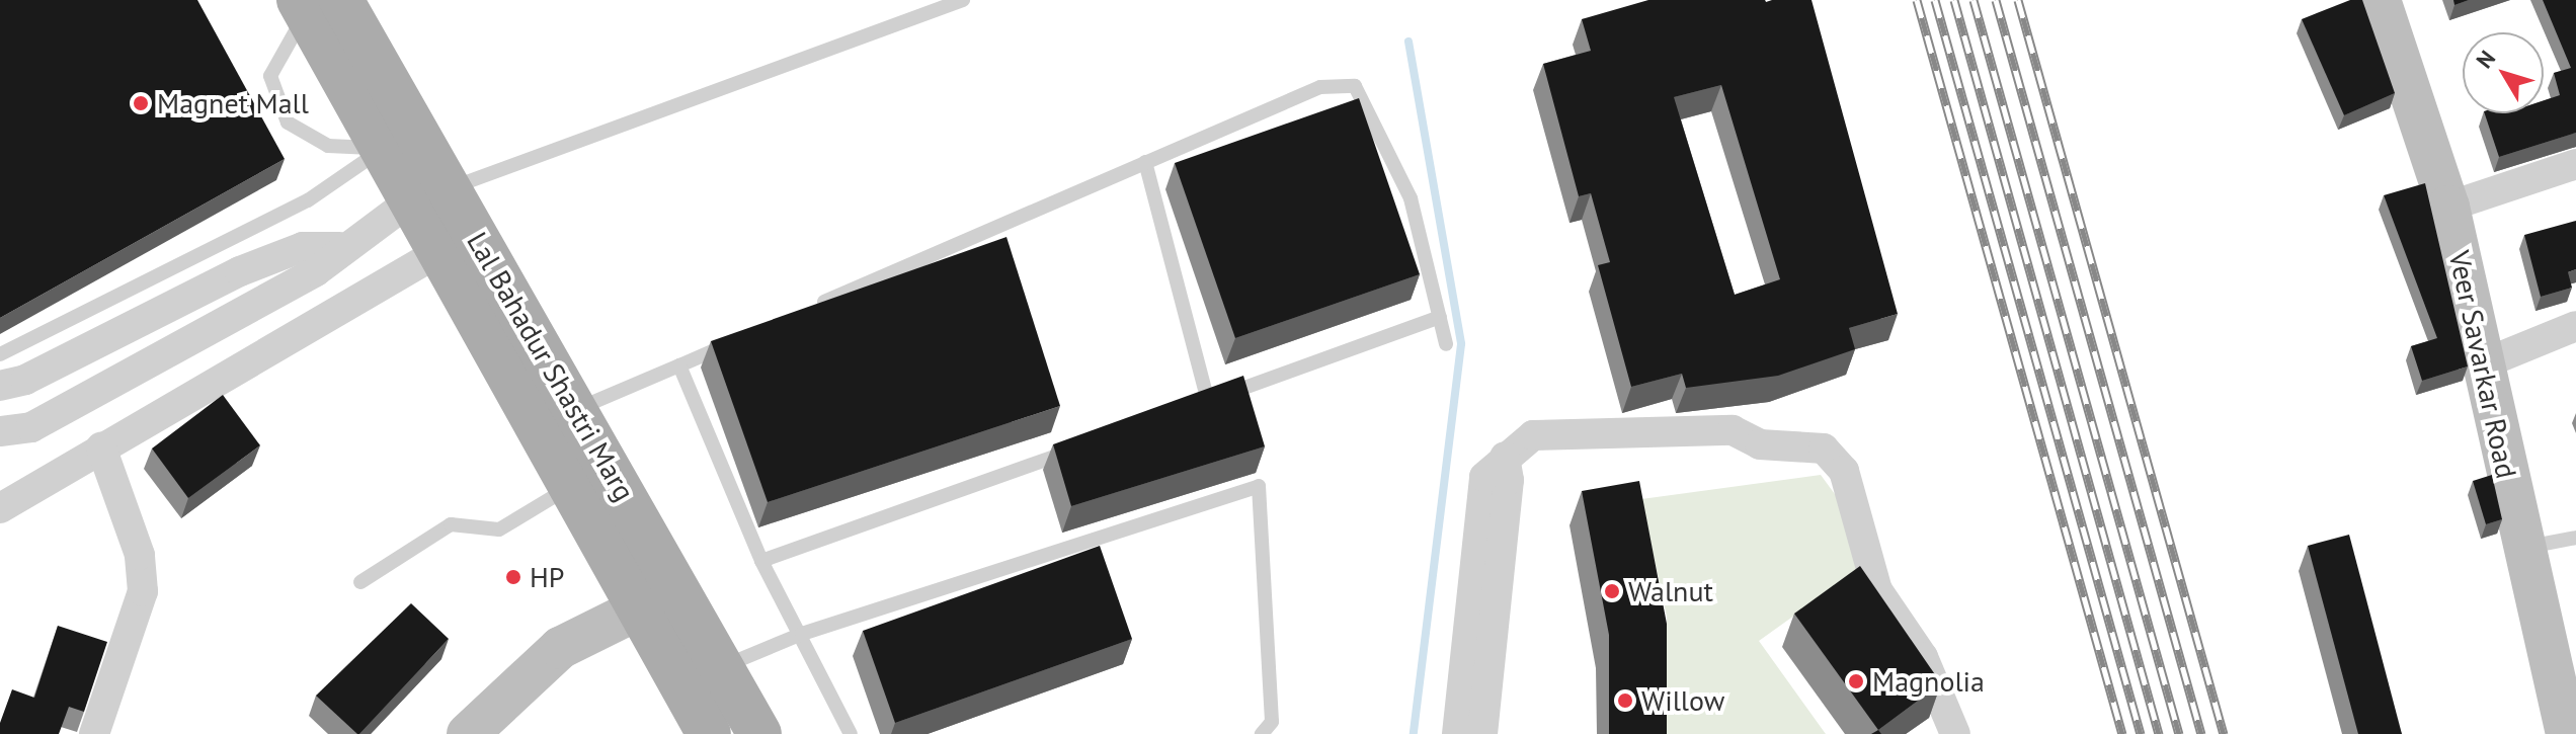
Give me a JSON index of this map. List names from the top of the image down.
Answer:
{
  "streets": {
    "main road": ["Lal Bahadur Shastri Marg"],
    "street": ["Veer Savarkar Road"]
  },
  "places": [
    "Magnet Mall",
    "HP",
    "Walnut",
    "Magnolia",
    "Willow"
  ],
  "north": "top left"
}
